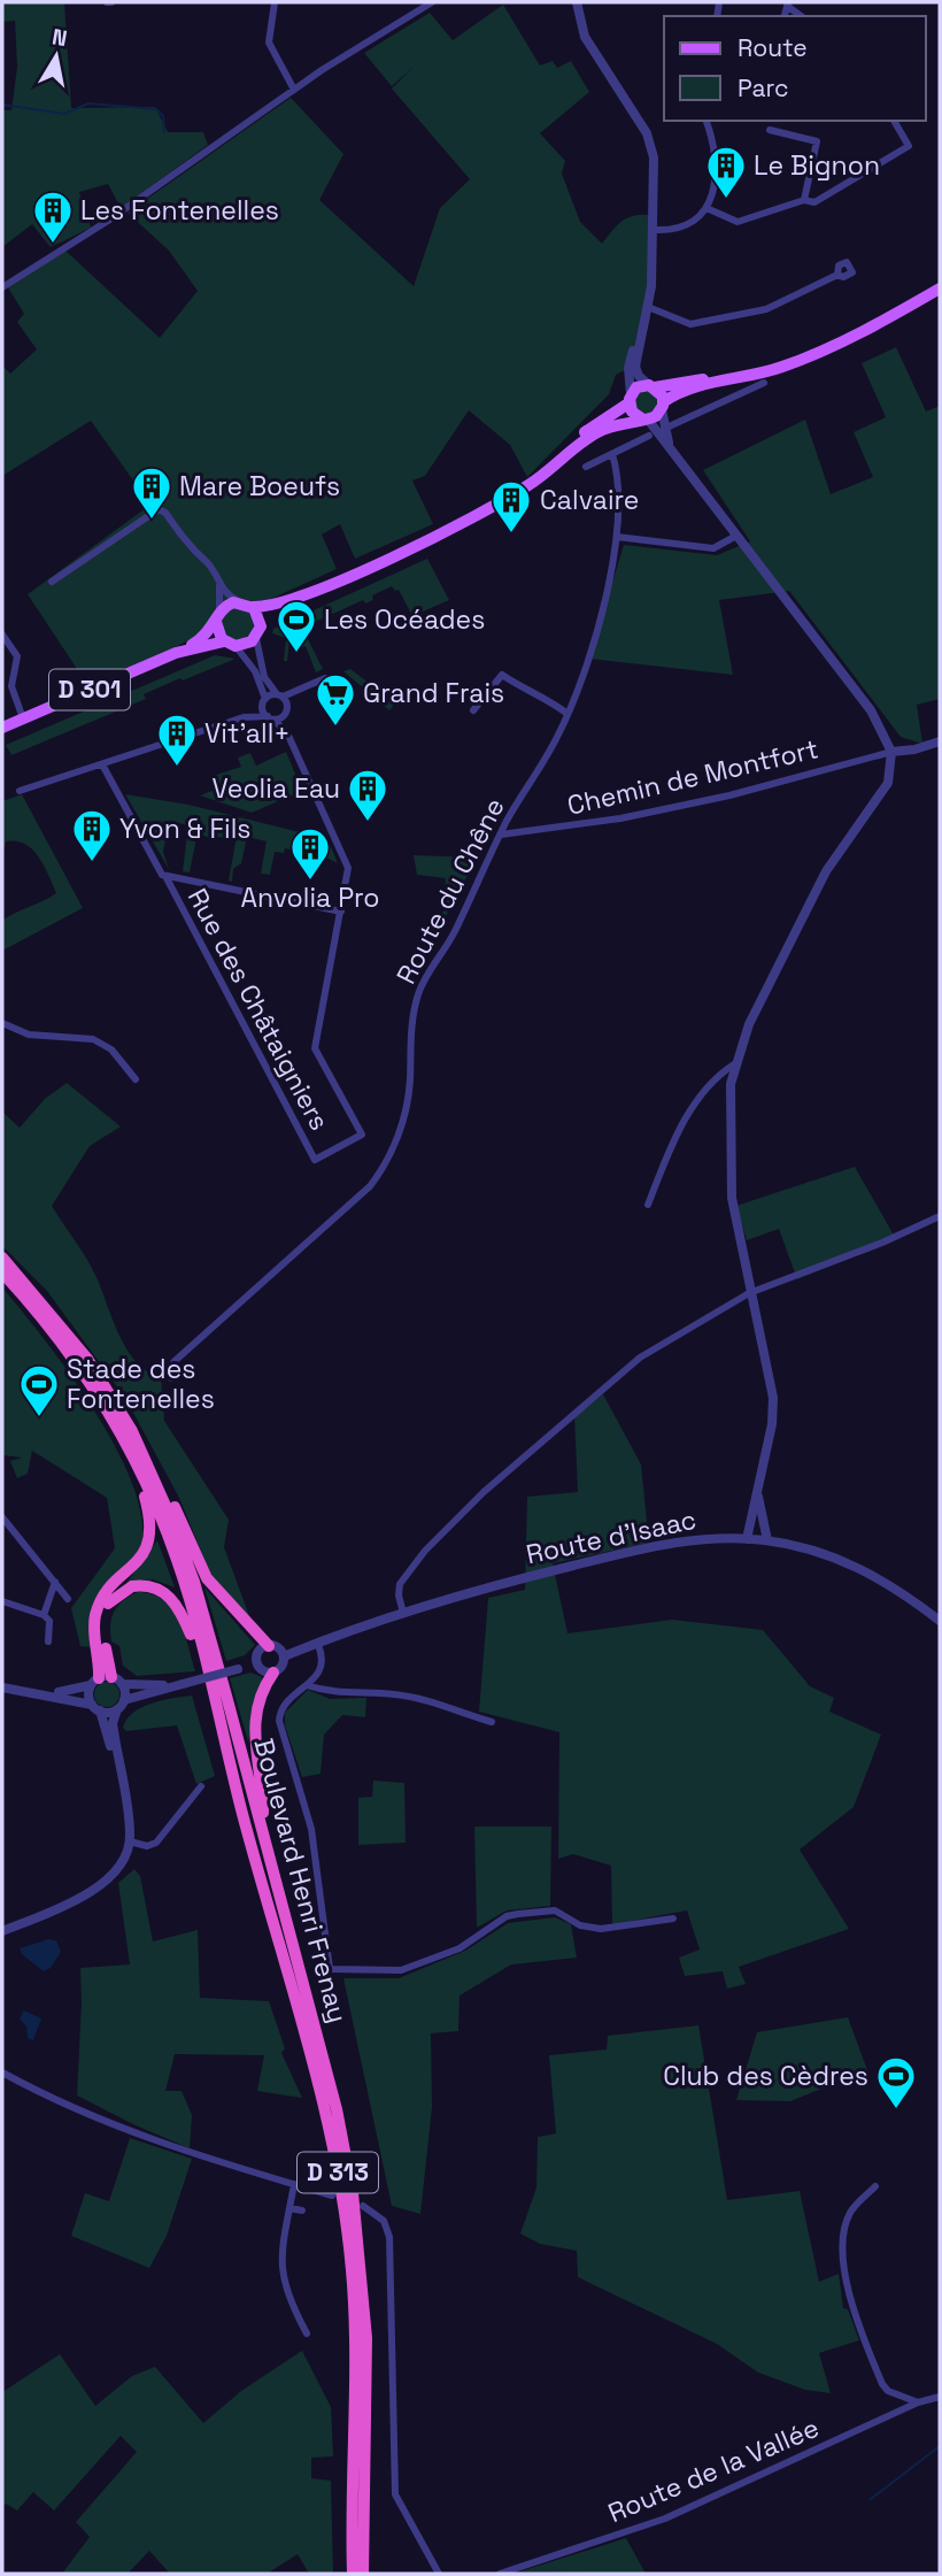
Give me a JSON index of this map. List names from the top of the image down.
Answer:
{
  "streets": {
    "highway": ["Boulevard Henri Frenay", "D 313"],
    "main road": ["D 301"],
    "street": [
      "Chemin de Montfort",
      "Route du Chêne",
      "Rue des Châtaigniers",
      "Route d'Isaac",
      "Route de la Vallée"
    ]
  },
  "crossings": [
    ["Chemin de Montfort", "Route du Chêne"],
    ["Route d'Isaac", "D 313"],
    ["Boulevard Henri Frenay", "D 313"]
  ],
  "places": {
    "building": [
      "Le Bignon",
      "Les Fontenelles",
      "Mare Boeufs",
      "Calvaire",
      "Vit'all+",
      "Veolia Eau",
      "Yvon & Fils",
      "Anvolia Pro"
    ],
    "sports": ["Les Océades", "Stade des Fontenelles", "Club des Cèdres"],
    "supermarket": ["Grand Frais"]
  },
  "legend": ["Route", "Parc"],
  "north": "top"
}
